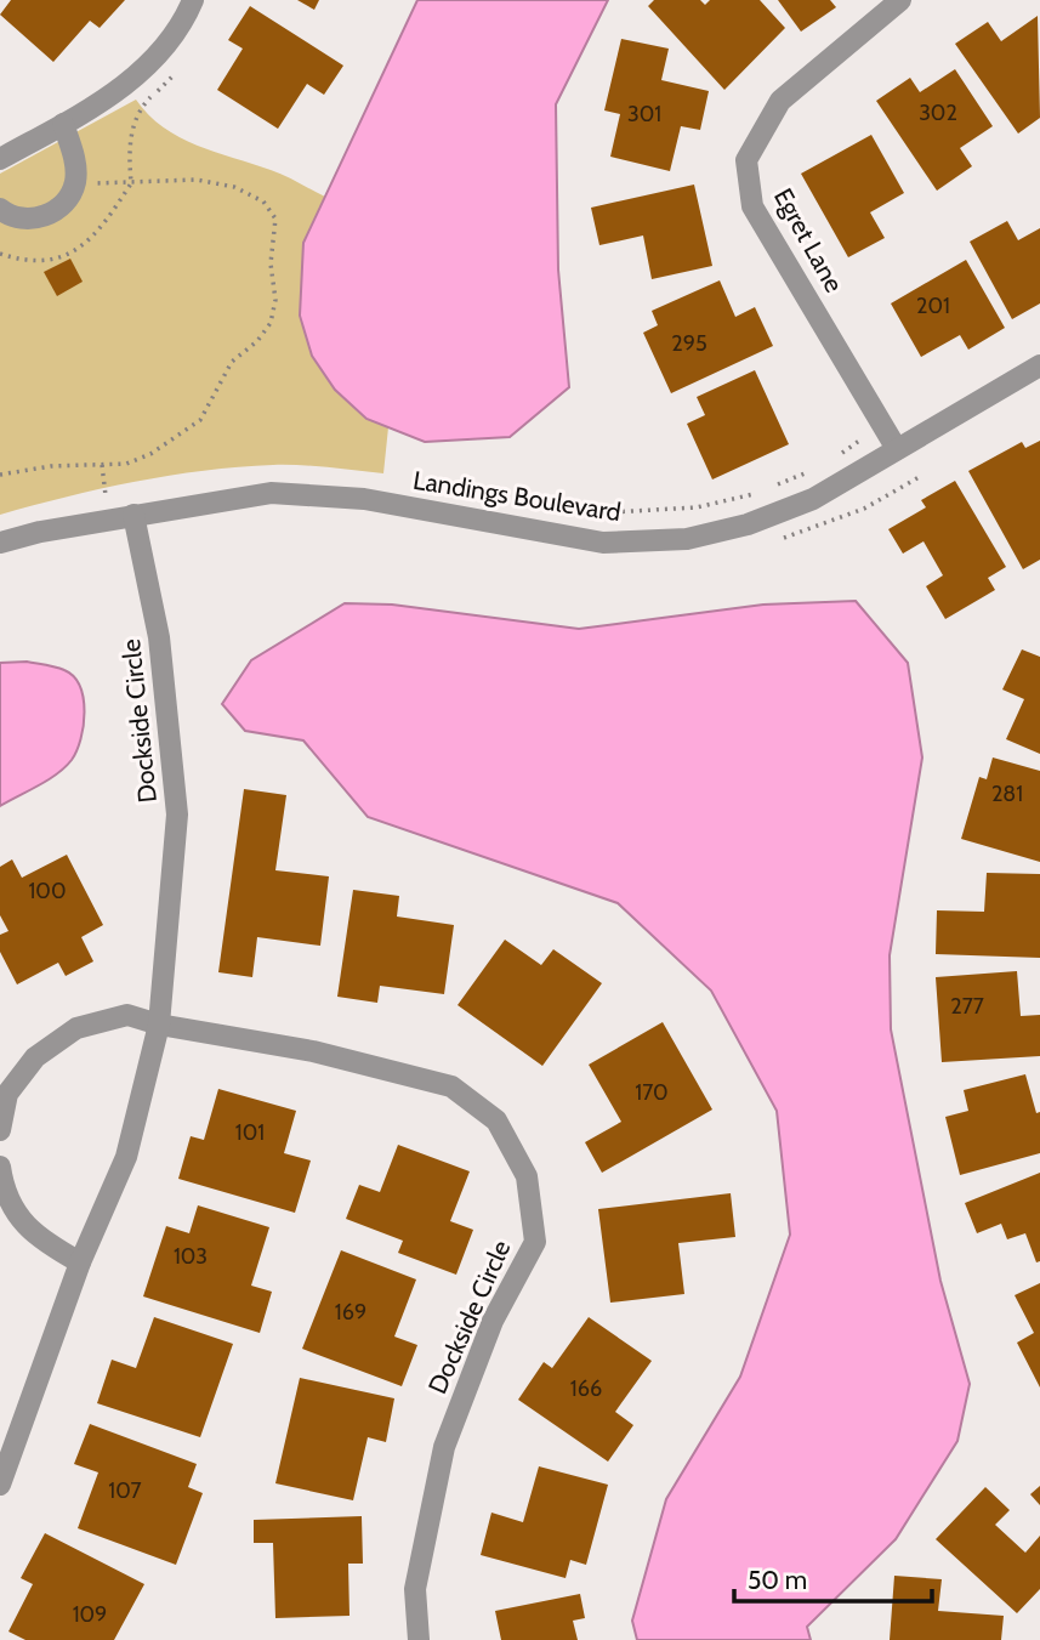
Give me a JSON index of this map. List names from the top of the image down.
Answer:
{
  "streets": {
    "street": ["Egret Lane", "Landings Boulevard", "Dockside Circle"]
  },
  "crossings": [
    ["Egret Lane", "Landings Boulevard"],
    ["Landings Boulevard", "Dockside Circle"]
  ],
  "house_numbers": [
    "302",
    "301",
    "201",
    "295",
    "281",
    "100",
    "277",
    "170",
    "101",
    "103",
    "169",
    "166",
    "107",
    "109"
  ],
  "scale_bar": "50 m"
}
